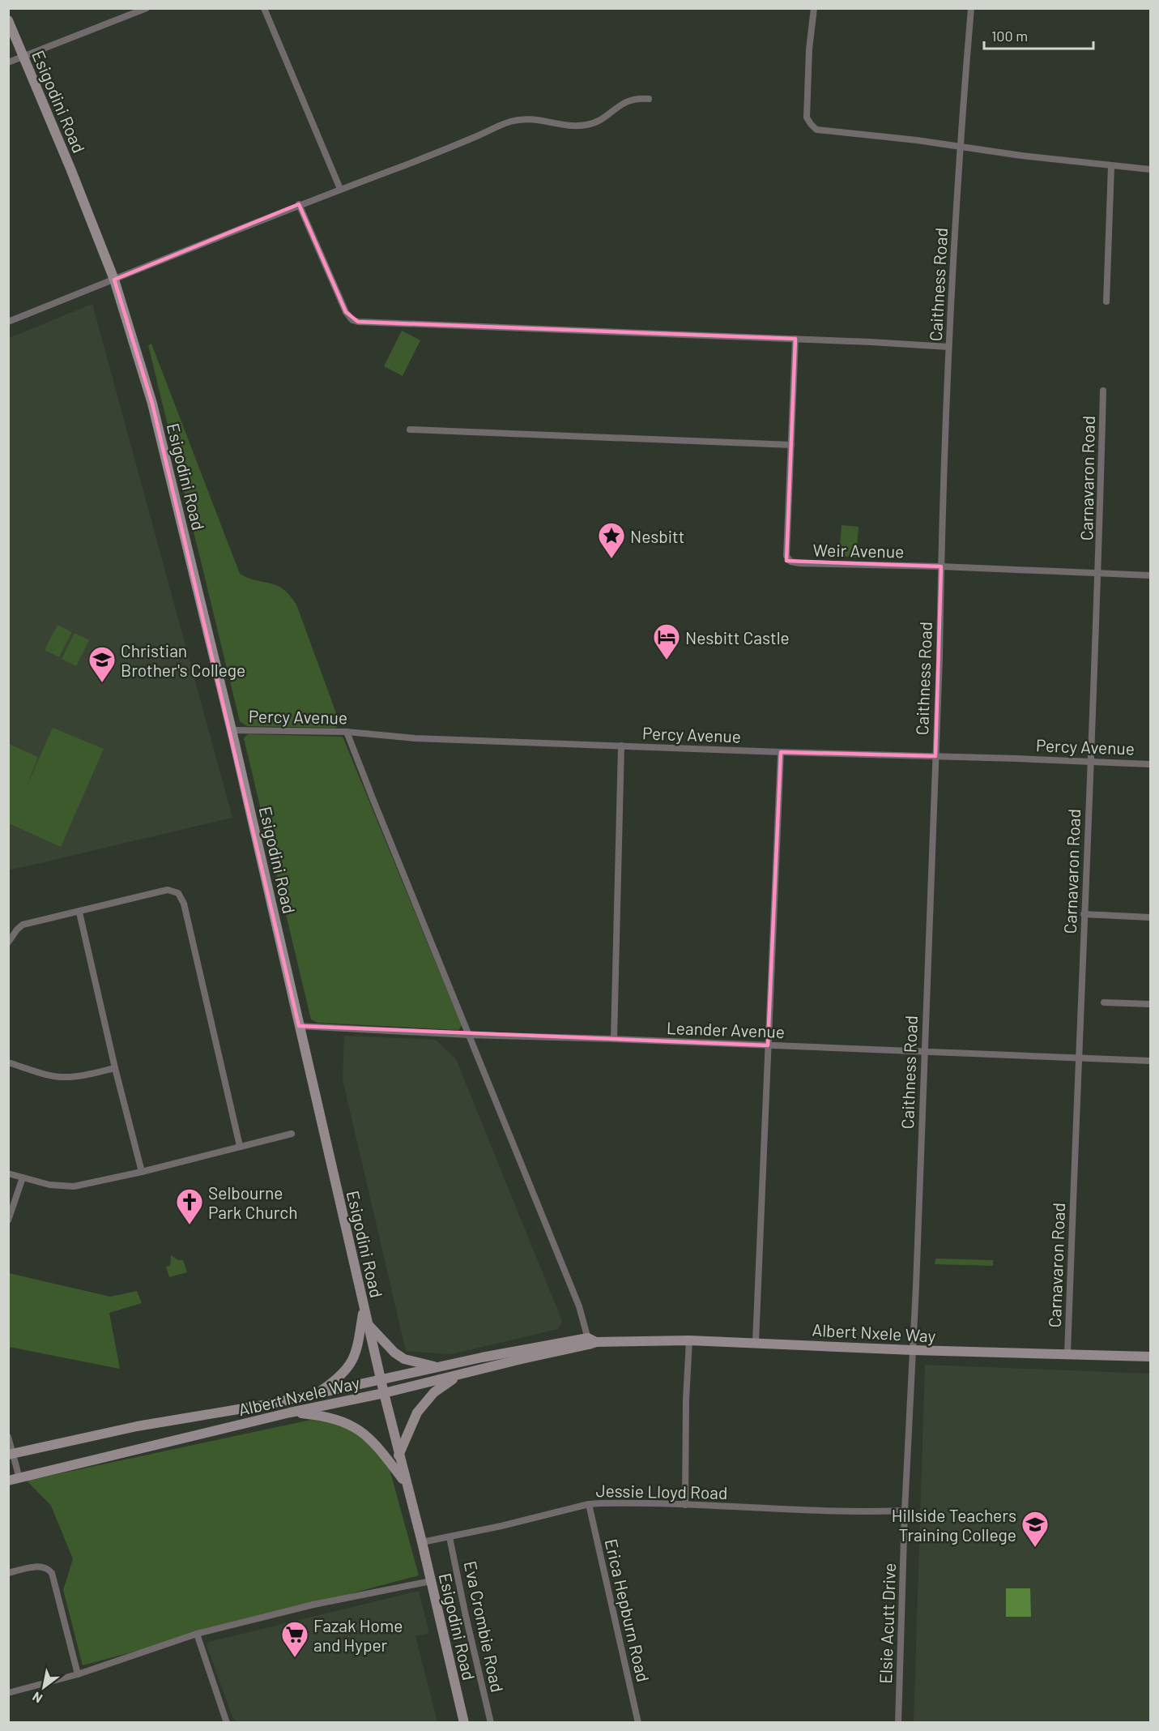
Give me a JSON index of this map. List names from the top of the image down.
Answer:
{
  "streets": {
    "main road": ["Esigodini Road", "Albert Nxele Way"],
    "street": [
      "Caithness Road",
      "Carnavaron Road",
      "Weir Avenue",
      "Percy Avenue",
      "Leander Avenue",
      "Jessie Lloyd Road",
      "Erica Hepburn Road",
      "Elsie Acutt Drive",
      "Eva Crombie Road"
    ]
  },
  "crossings": [
    ["Esigodini Road", "Percy Avenue"],
    ["Esigodini Road", "Leander Avenue"],
    ["Esigodini Road", "Albert Nxele Way"],
    ["Esigodini Road", "Jessie Lloyd Road"],
    ["Caithness Road", "Weir Avenue"],
    ["Caithness Road", "Percy Avenue"],
    ["Caithness Road", "Leander Avenue"],
    ["Caithness Road", "Albert Nxele Way"],
    ["Caithness Road", "Elsie Acutt Drive"],
    ["Carnavaron Road", "Weir Avenue"],
    ["Carnavaron Road", "Percy Avenue"],
    ["Carnavaron Road", "Leander Avenue"],
    ["Carnavaron Road", "Albert Nxele Way"],
    ["Albert Nxele Way", "Elsie Acutt Drive"],
    ["Jessie Lloyd Road", "Erica Hepburn Road"],
    ["Jessie Lloyd Road", "Elsie Acutt Drive"],
    ["Jessie Lloyd Road", "Eva Crombie Road"]
  ],
  "places": {
    "place": ["Nesbitt"],
    "hotel": ["Nesbitt Castle"],
    "school or university": ["Christian Brother's College", "Hillside Teachers Training College"],
    "church": ["Selbourne Park Church"],
    "supermarket": ["Fazak Home and Hyper"]
  },
  "scale_bar": "100 m",
  "north": "bottom left"
}
